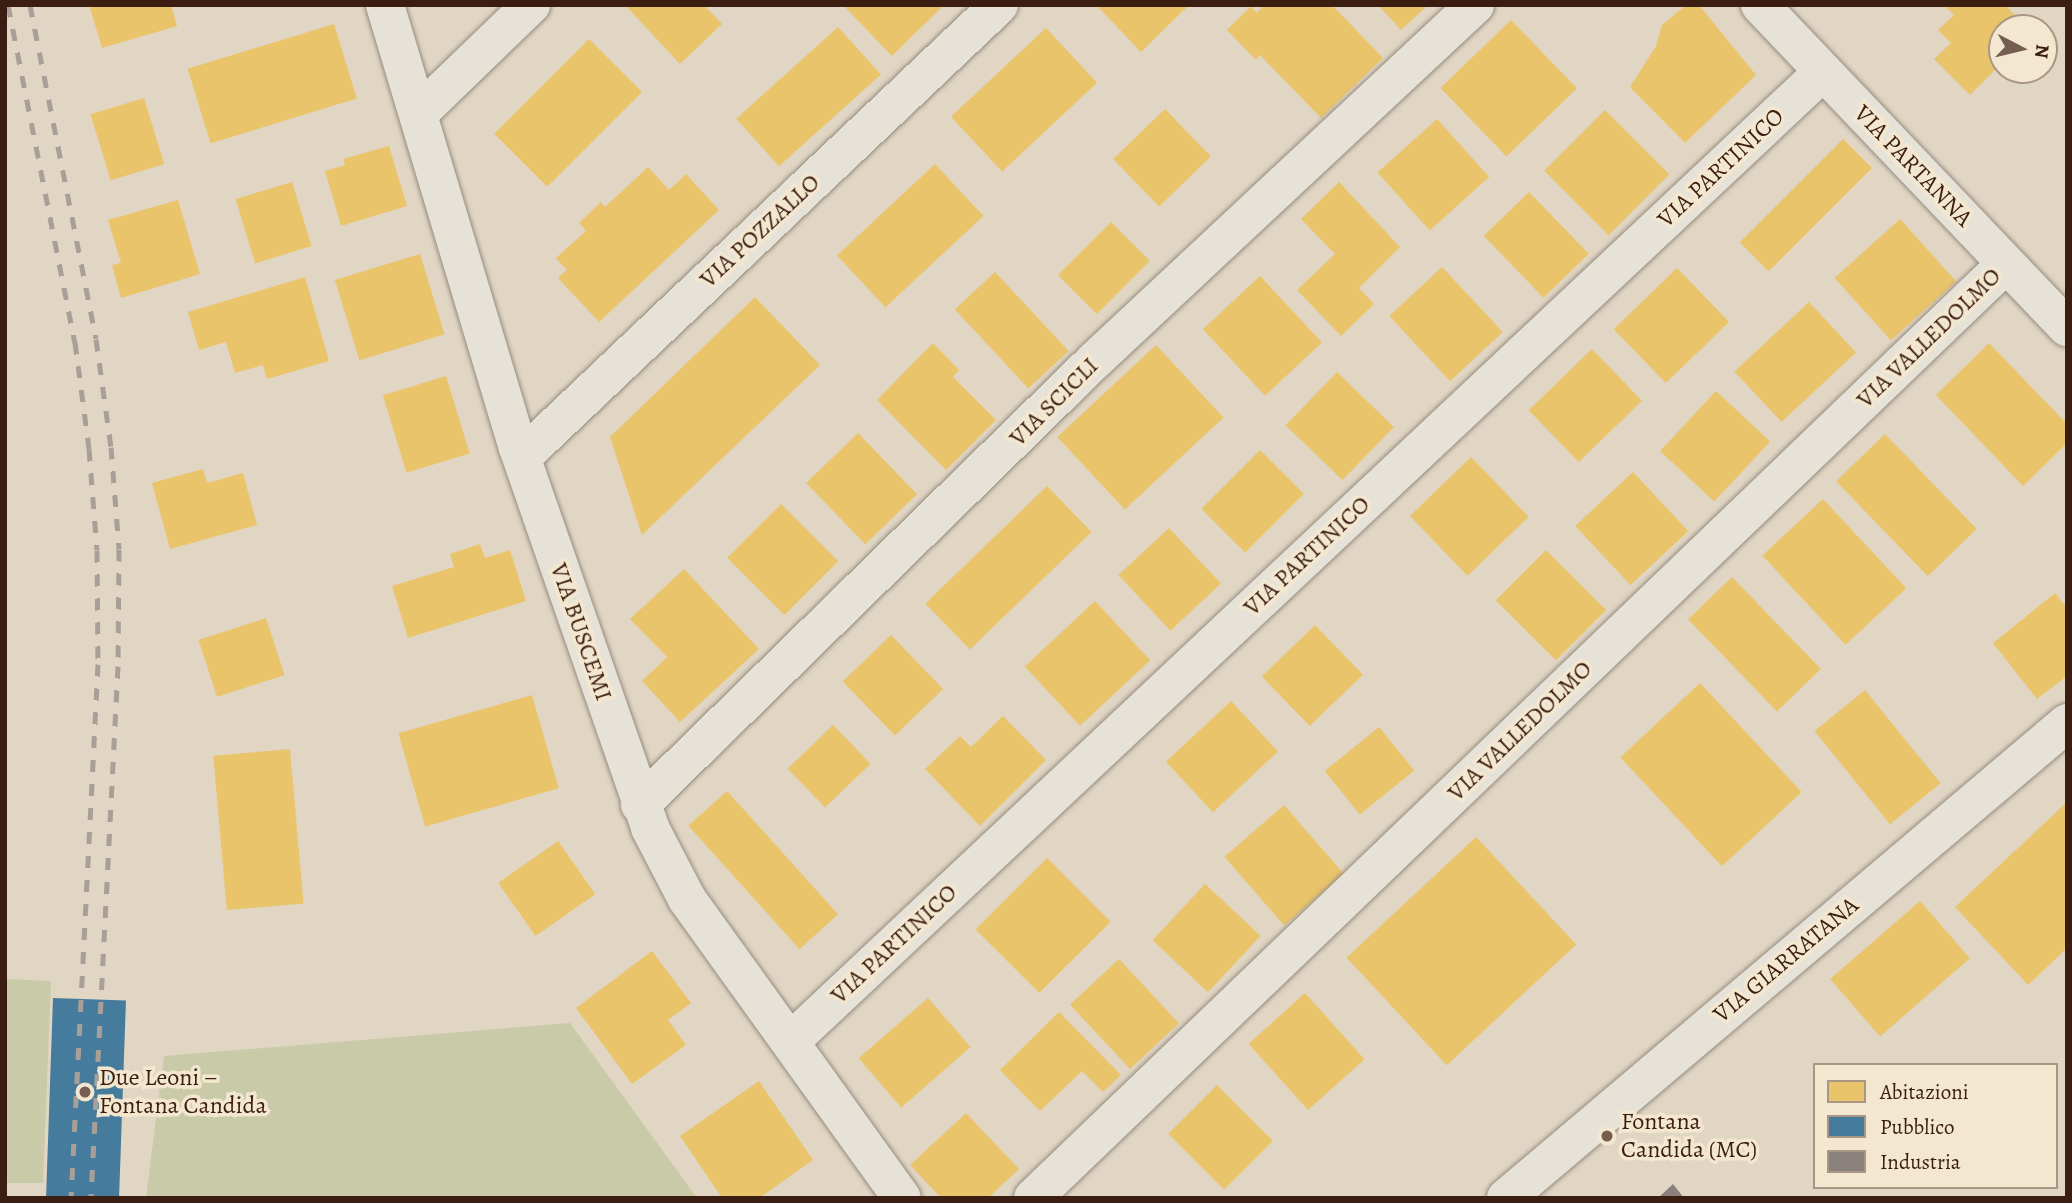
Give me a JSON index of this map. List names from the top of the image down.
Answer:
{
  "streets": {
    "street": [
      "VIA PARTANNA",
      "VIA PARTINICO",
      "VIA POZZALLO",
      "VIA VALLEDOLMO",
      "VIA SCICLI",
      "VIA BUSCEMI",
      "VIA GIARRATANA"
    ]
  },
  "crossings": [
    ["VIA PARTANNA", "VIA PARTINICO"],
    ["VIA PARTANNA", "VIA VALLEDOLMO"],
    ["VIA PARTINICO", "VIA BUSCEMI"],
    ["VIA POZZALLO", "VIA BUSCEMI"],
    ["VIA SCICLI", "VIA BUSCEMI"]
  ],
  "places": ["Due Leoni – Fontana Candida", "Fontana Candida (MC)"],
  "legend": ["Abitazioni", "Pubblico", "Industria"],
  "north": "right"
}
